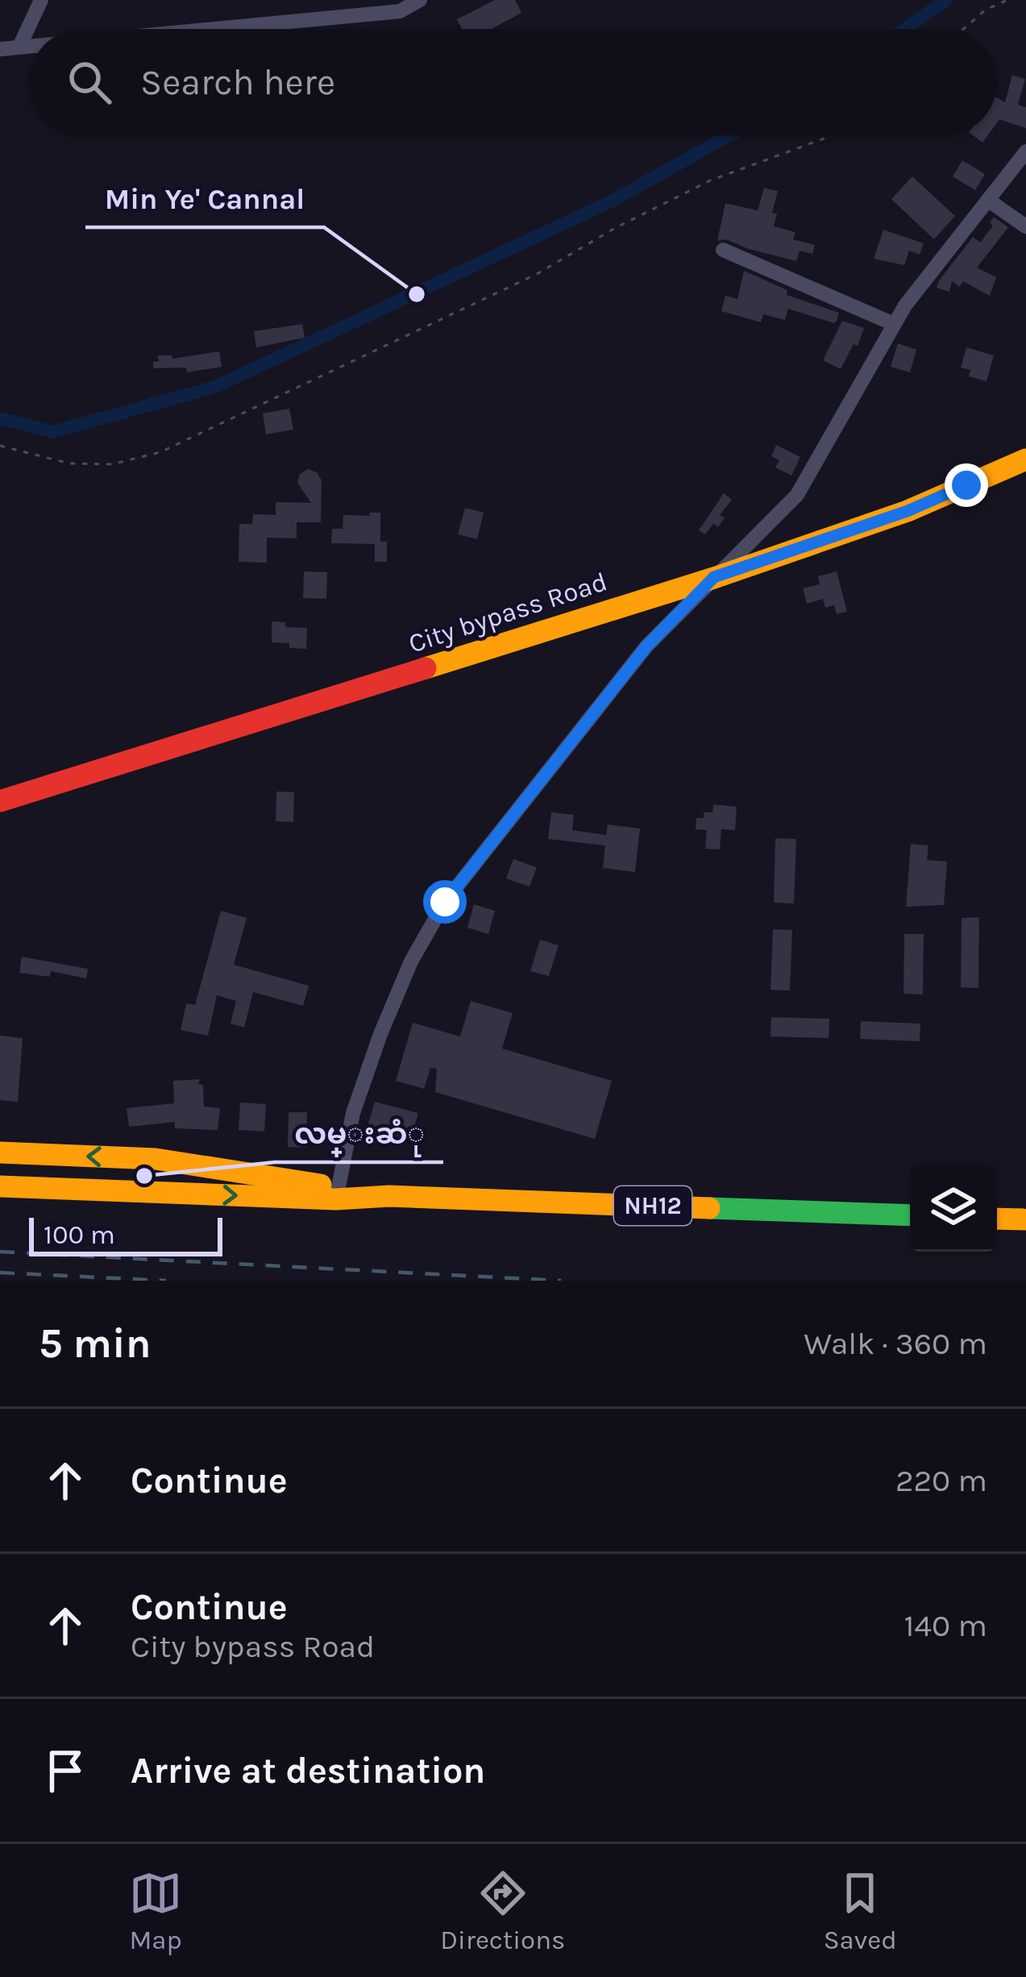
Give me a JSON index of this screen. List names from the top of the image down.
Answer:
{
  "streets": {
    "main road": ["City bypass Road", "NH12"]
  },
  "places": ["Min Ye' Cannal", "လမ္းဆံု"],
  "scale_bar": "100 m",
  "page": {
    "search": "Search here",
    "scale": "100 m",
    "heading": ["5 min", "Walk · 360 m"],
    "list": [
      ["Continue", "220 m"],
      ["Continue", "City bypass Road", "140 m"],
      "Arrive at destination"
    ],
    "nav": ["Map", "Directions", "Saved"]
  }
}
